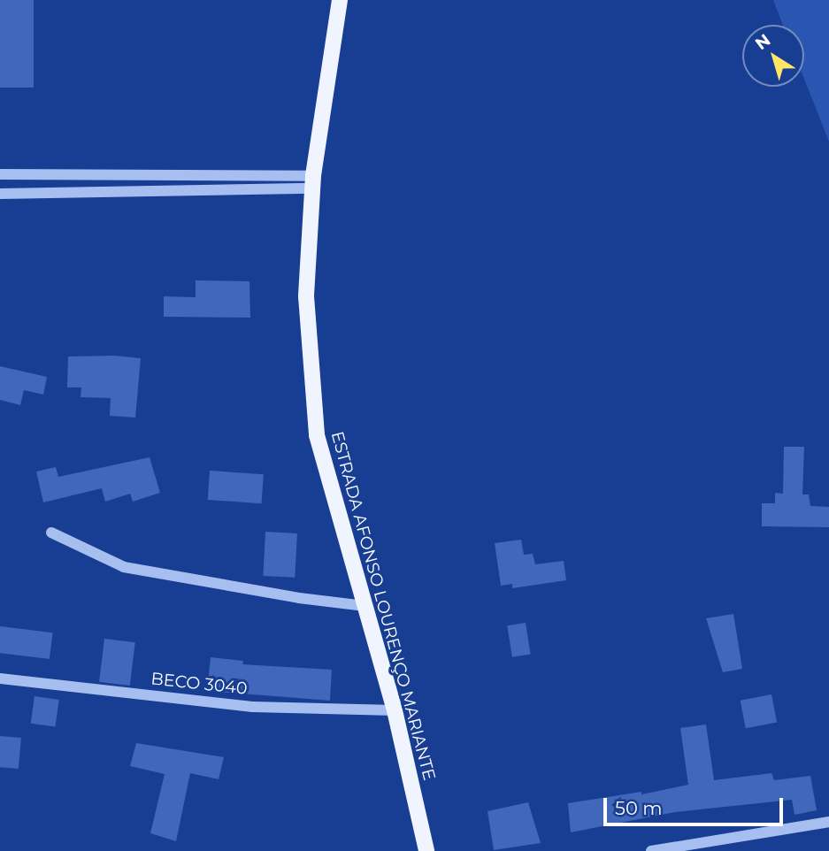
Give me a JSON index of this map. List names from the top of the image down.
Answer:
{
  "streets": {
    "main road": ["ESTRADA AFONSO LOURENÇO MARIANTE"],
    "street": ["BECO 3040"]
  },
  "crossings": [
    ["ESTRADA AFONSO LOURENÇO MARIANTE", "BECO 3040"]
  ],
  "scale_bar": "50 m",
  "north": "top left"
}
